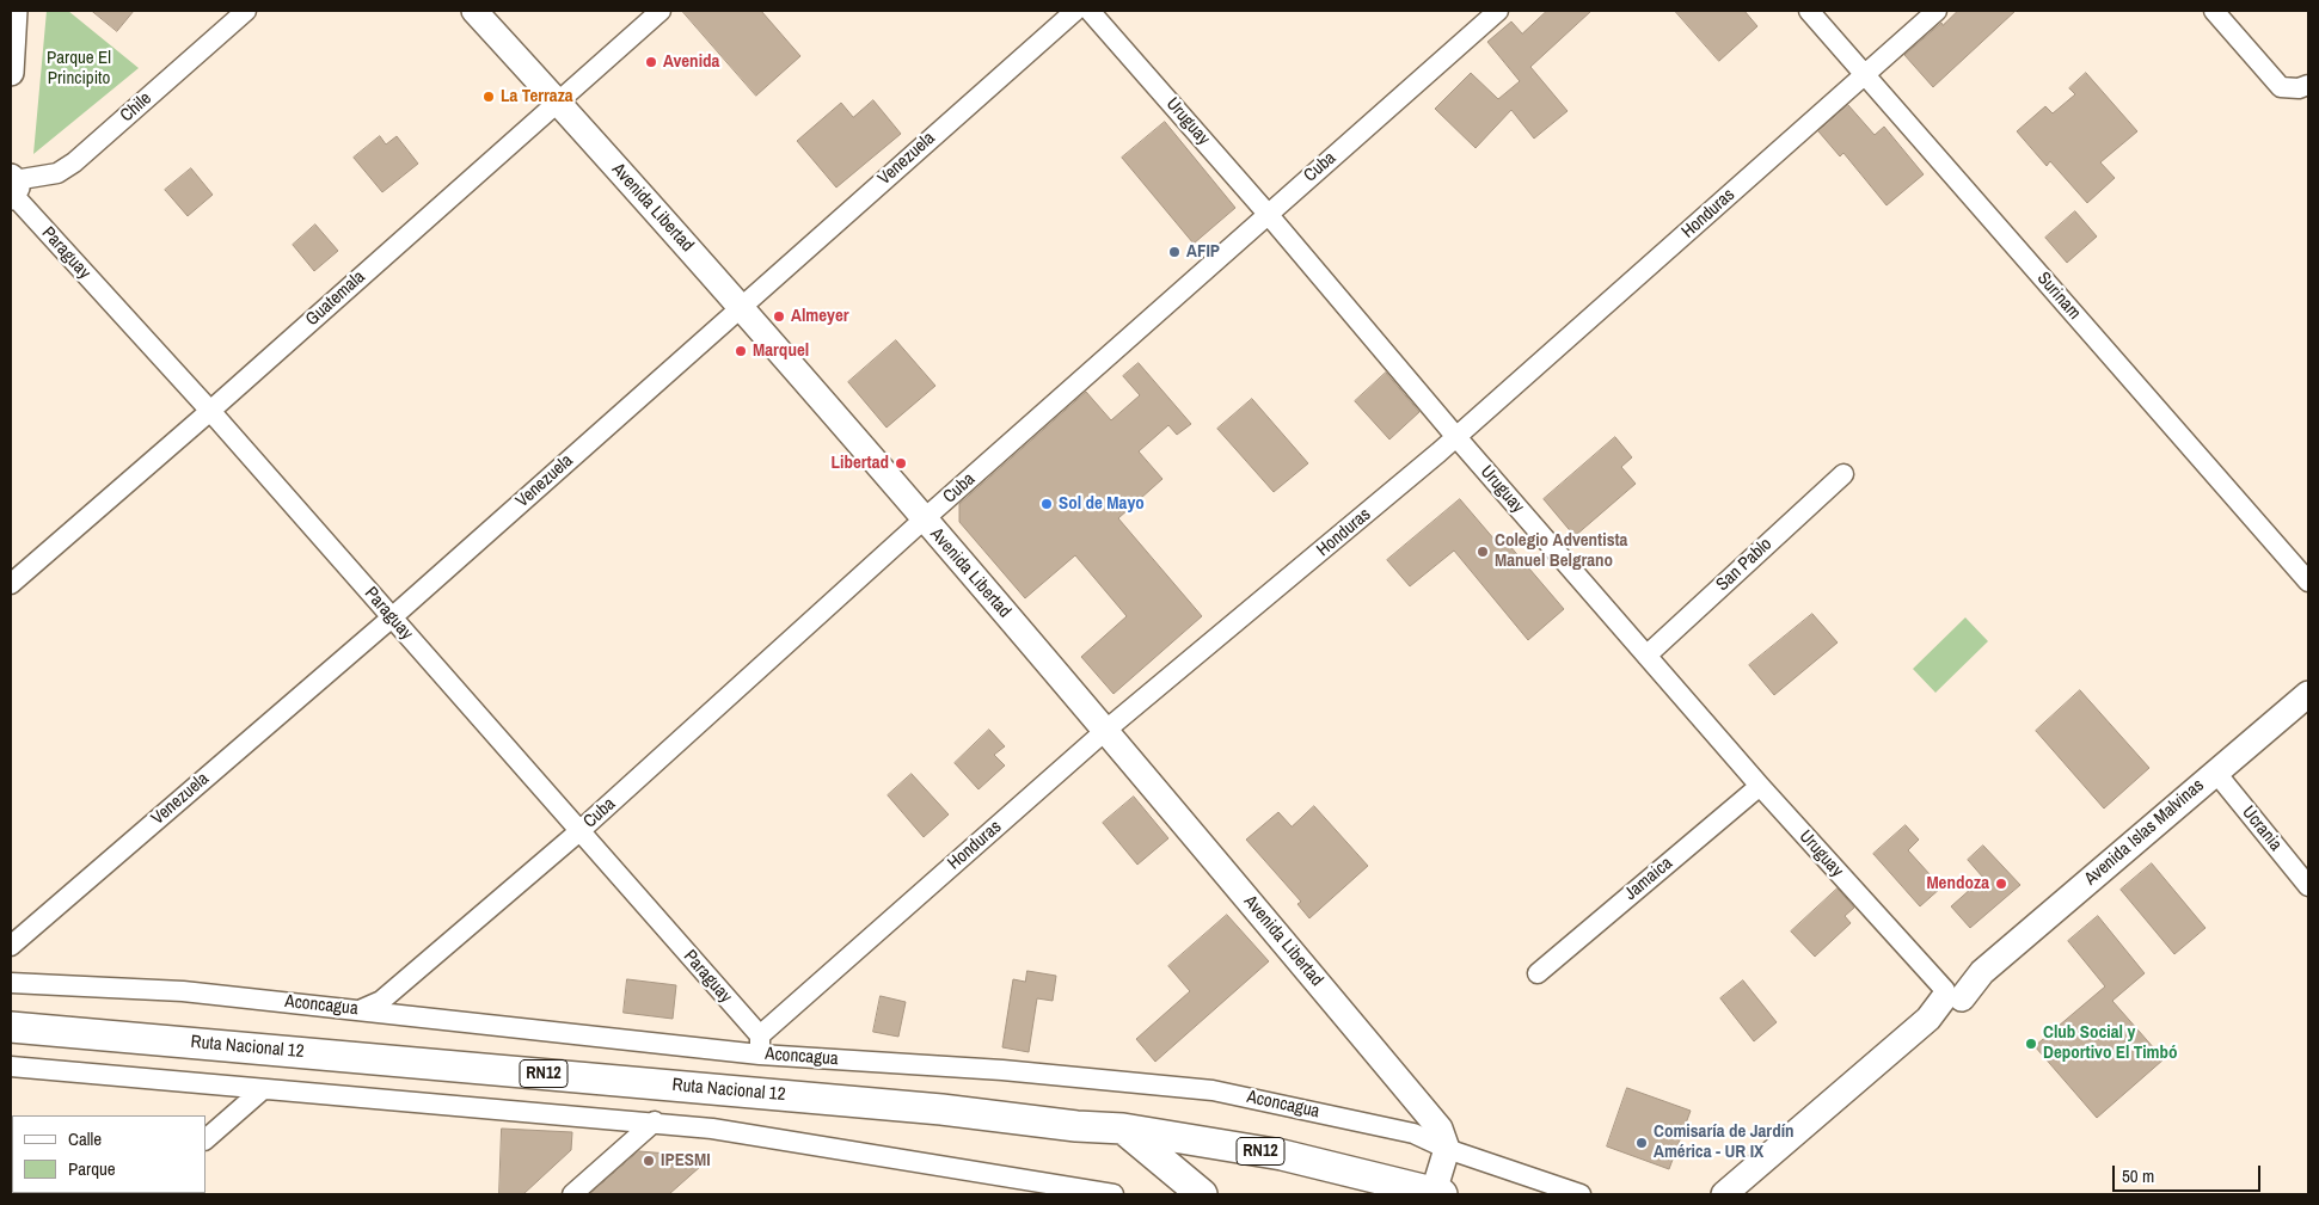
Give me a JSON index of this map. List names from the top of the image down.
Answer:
{
  "streets": {
    "highway": ["Ruta Nacional 12", "RN12"],
    "main road": ["Avenida Libertad", "Avenida Islas Malvinas"],
    "street": [
      "Chile",
      "Uruguay",
      "Venezuela",
      "Cuba",
      "Honduras",
      "Paraguay",
      "Surinam",
      "Guatemala",
      "San Pablo",
      "Ucrania",
      "Jamaica",
      "Aconcagua"
    ]
  },
  "crossings": [
    ["Chile", "Paraguay"],
    ["Uruguay", "Cuba"],
    ["Uruguay", "Honduras"],
    ["Uruguay", "San Pablo"],
    ["Uruguay", "Avenida Islas Malvinas"],
    ["Uruguay", "Jamaica"],
    ["Venezuela", "Avenida Libertad"],
    ["Venezuela", "Paraguay"],
    ["Cuba", "Avenida Libertad"],
    ["Cuba", "Paraguay"],
    ["Cuba", "Aconcagua"],
    ["Avenida Libertad", "Honduras"],
    ["Avenida Libertad", "Guatemala"],
    ["Avenida Libertad", "Aconcagua"],
    ["Honduras", "Paraguay"],
    ["Honduras", "Surinam"],
    ["Paraguay", "Guatemala"],
    ["Ucrania", "Avenida Islas Malvinas"]
  ],
  "parks": ["Parque El Principito"],
  "places": [
    "Avenida",
    "La Terraza",
    "AFIP",
    "Almeyer",
    "Marquel",
    "Libertad",
    "Sol de Mayo",
    "Colegio Adventista Manuel Belgrano",
    "Mendoza",
    "Club Social y Deportivo El Timbó",
    "Comisaría de Jardín América - UR IX",
    "IPESMI"
  ],
  "legend": ["Calle", "Parque"],
  "scale_bar": "50 m"
}
